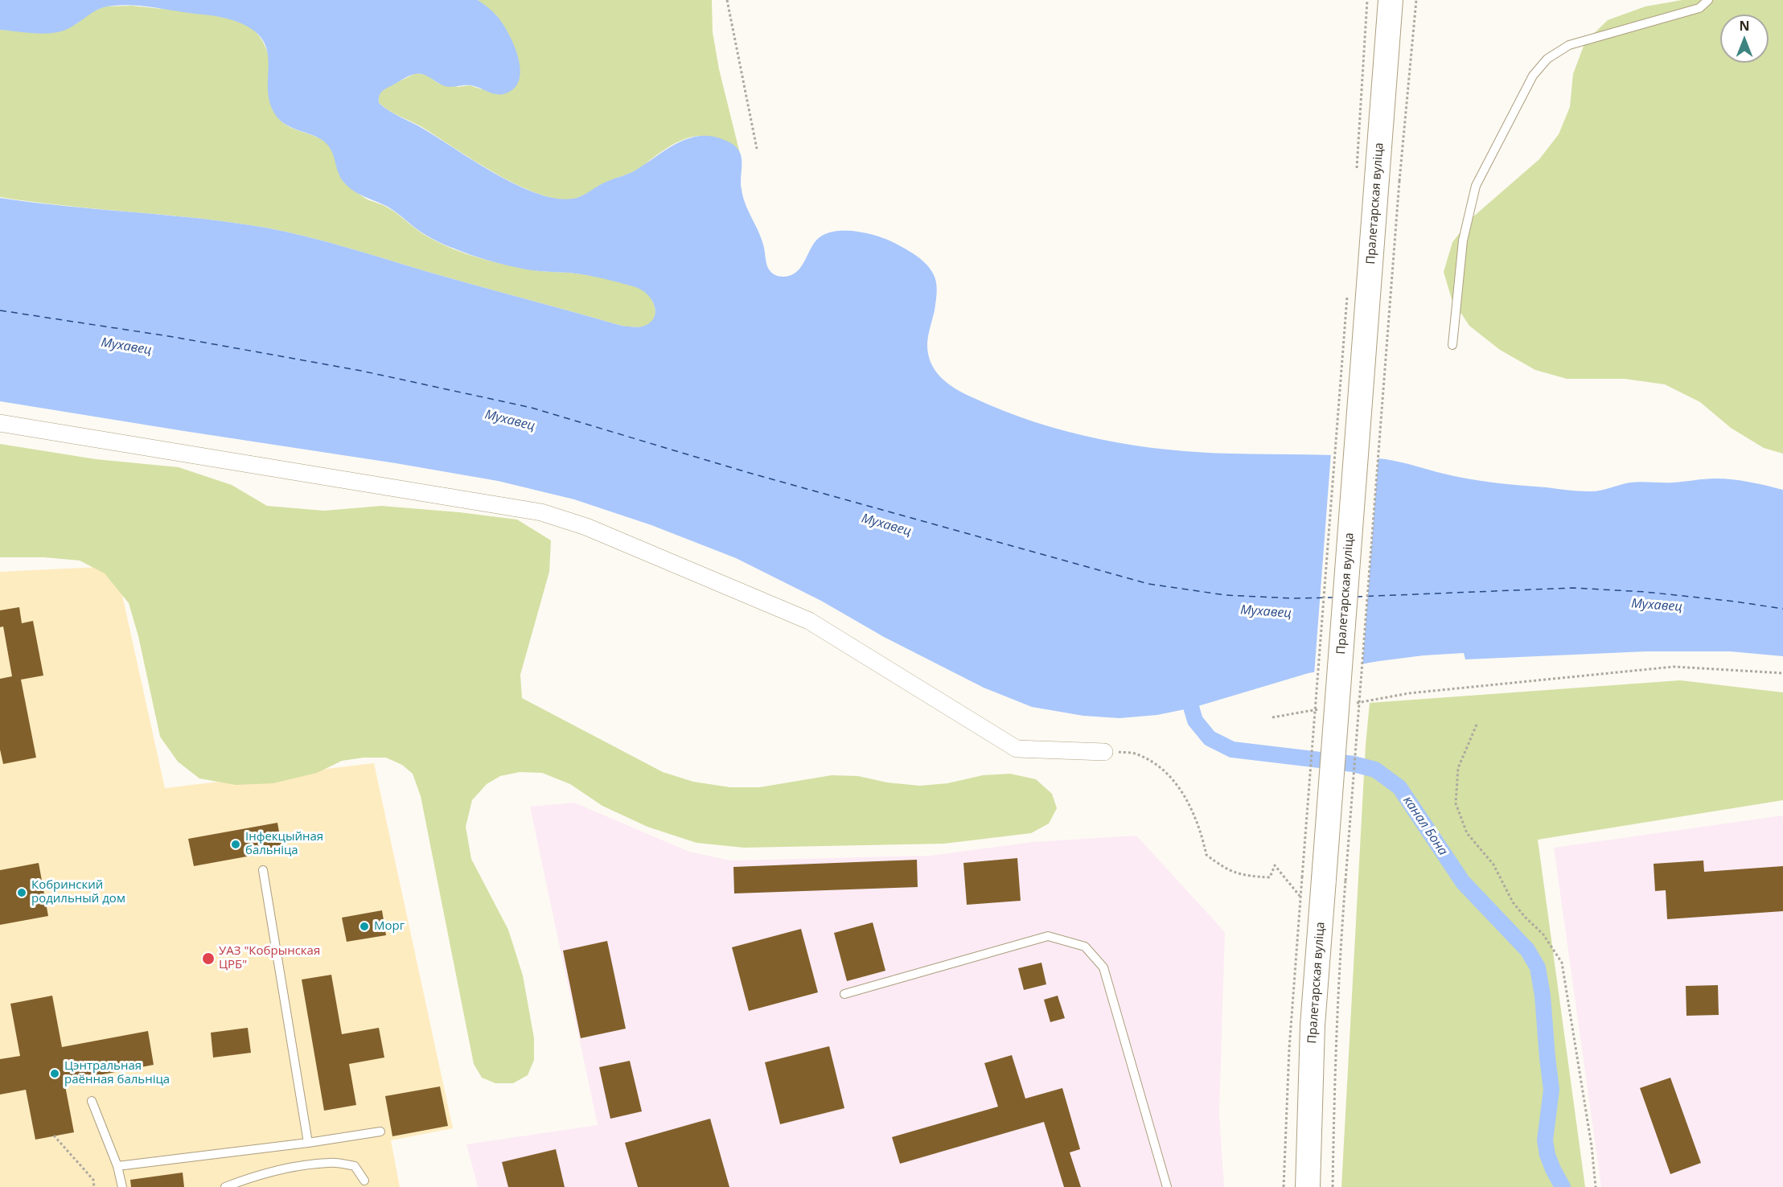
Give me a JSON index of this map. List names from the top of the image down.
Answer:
{
  "streets": {
    "main road": ["Пралетарская вуліца"]
  },
  "water": ["Мухавец", "канал Бона"],
  "places": [
    "Інфекцыйная бальніца",
    "Кобринский родильный дом",
    "Морг",
    "УАЗ \"Кобрынская ЦРБ\"",
    "Цэнтральная раённая бальніца"
  ],
  "north": "top"
}
